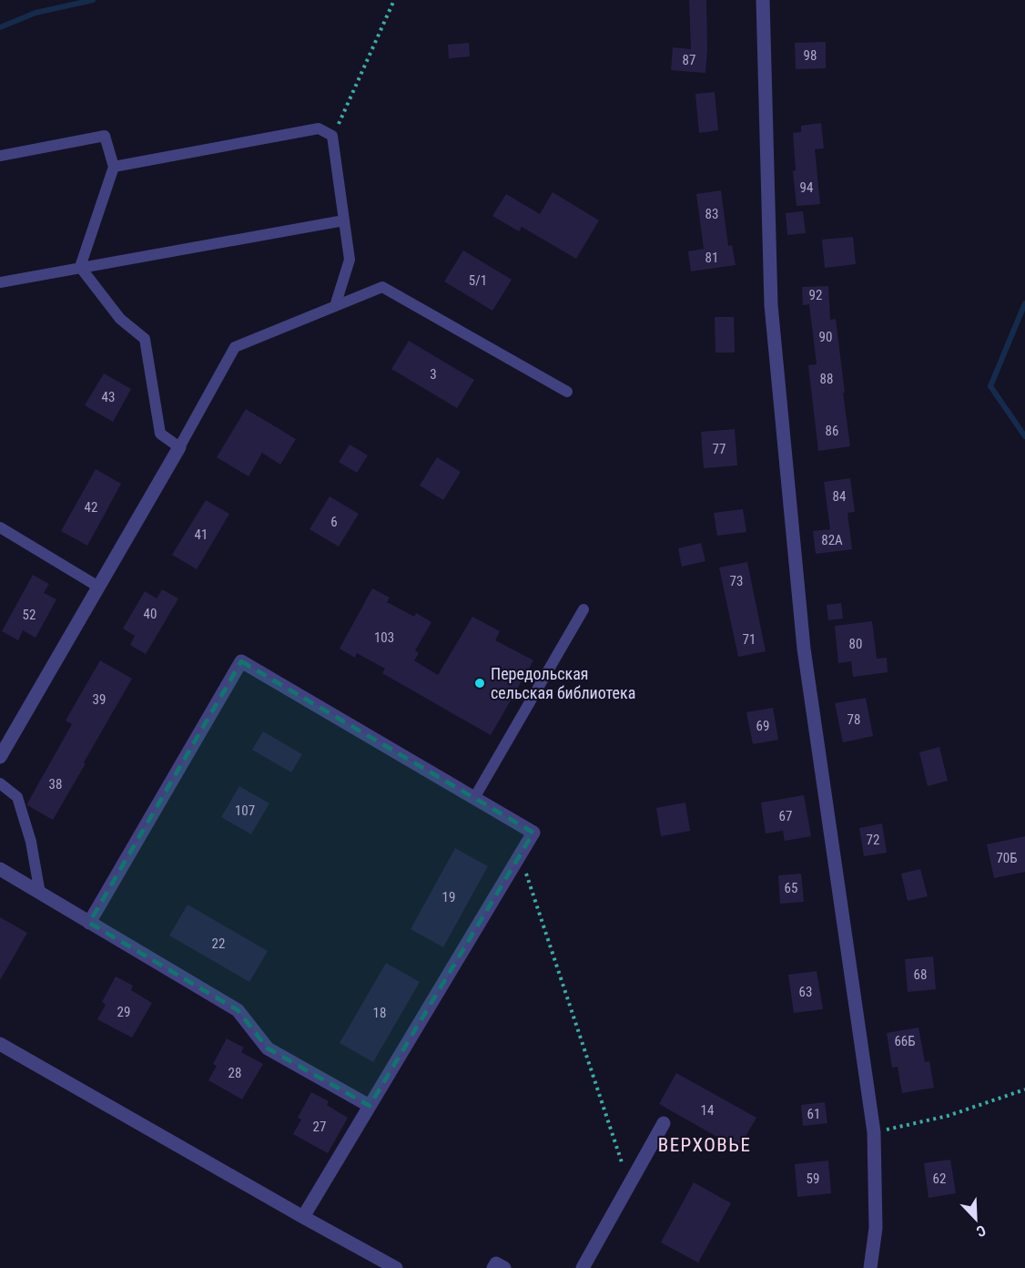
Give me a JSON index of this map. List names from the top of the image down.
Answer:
{
  "districts": ["ВЕРХОВЬЕ"],
  "places": ["Передольская сельская библиотека"],
  "house_numbers": [
    "98",
    "87",
    "94",
    "83",
    "81",
    "5/1",
    "92",
    "90",
    "3",
    "88",
    "43",
    "86",
    "77",
    "84",
    "42",
    "6",
    "41",
    "82А",
    "73",
    "40",
    "52",
    "103",
    "71",
    "80",
    "39",
    "78",
    "69",
    "38",
    "107",
    "67",
    "72",
    "70Б",
    "65",
    "19",
    "22",
    "68",
    "63",
    "29",
    "18",
    "66Б",
    "28",
    "14",
    "61",
    "27",
    "59",
    "62"
  ],
  "north": "bottom right"
}
